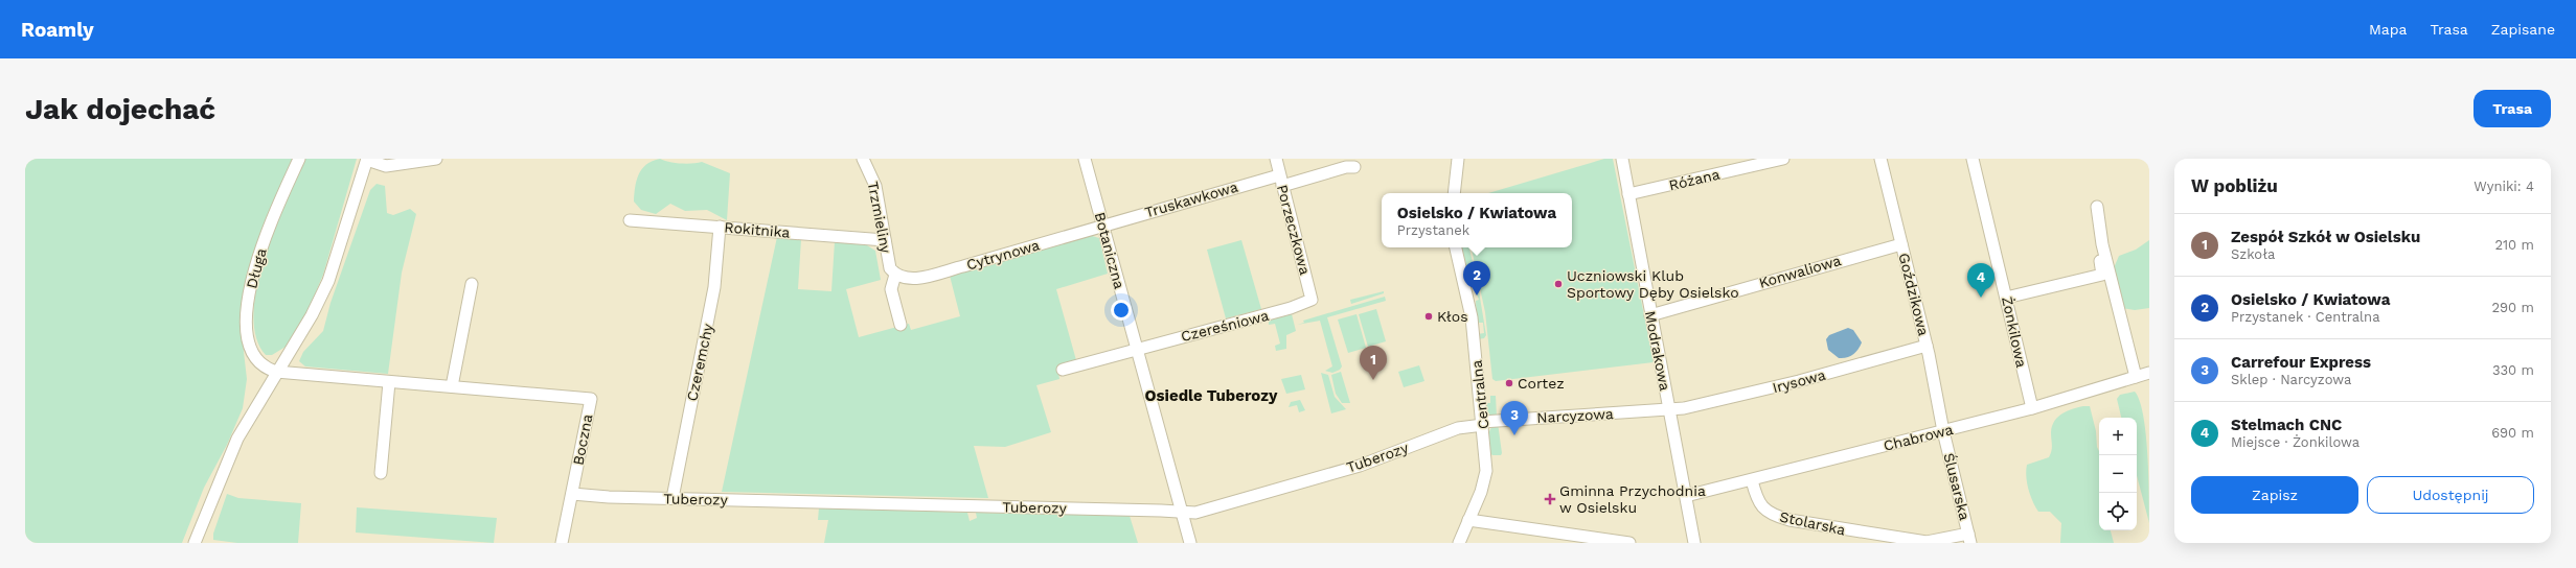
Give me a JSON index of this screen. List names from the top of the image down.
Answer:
{
  "streets": {
    "street": [
      "Różana",
      "Truskawkowa",
      "Trzmieliny",
      "Rokitnika",
      "Porzeczkowa",
      "Botaniczna",
      "Cytrynowa",
      "Długa",
      "Konwaliowa",
      "Goździkowa",
      "Czereśniowa",
      "Żonkilowa",
      "Modrakowa",
      "Czeremchy",
      "Irysowa",
      "Centralna",
      "Narcyzowa",
      "Chabrowa",
      "Boczna",
      "Tuberozy",
      "Ślusarska",
      "Stolarska"
    ]
  },
  "crossings": [
    ["Różana", "Modrakowa"],
    ["Truskawkowa", "Porzeczkowa"],
    ["Truskawkowa", "Botaniczna"],
    ["Truskawkowa", "Cytrynowa"],
    ["Trzmieliny", "Rokitnika"],
    ["Trzmieliny", "Cytrynowa"],
    ["Rokitnika", "Czeremchy"],
    ["Porzeczkowa", "Czereśniowa"],
    ["Botaniczna", "Cytrynowa"],
    ["Botaniczna", "Czereśniowa"],
    ["Botaniczna", "Tuberozy"],
    ["Długa", "Boczna"],
    ["Konwaliowa", "Goździkowa"],
    ["Konwaliowa", "Modrakowa"],
    ["Goździkowa", "Irysowa"],
    ["Goździkowa", "Chabrowa"],
    ["Goździkowa", "Ślusarska"],
    ["Żonkilowa", "Chabrowa"],
    ["Modrakowa", "Irysowa"],
    ["Modrakowa", "Narcyzowa"],
    ["Modrakowa", "Chabrowa"],
    ["Czeremchy", "Tuberozy"],
    ["Irysowa", "Narcyzowa"],
    ["Centralna", "Narcyzowa"],
    ["Centralna", "Tuberozy"],
    ["Narcyzowa", "Tuberozy"],
    ["Chabrowa", "Ślusarska"],
    ["Chabrowa", "Stolarska"],
    ["Boczna", "Tuberozy"],
    ["Ślusarska", "Stolarska"]
  ],
  "districts": ["Osiedle Tuberozy"],
  "places": {
    "other": ["Uczniowski Klub Sportowy Dęby Osielsko", "Kłos", "Cortez"],
    "health": ["Gminna Przychodnia w Osielsku"]
  },
  "page": {
    "header": "Roamly",
    "nav": ["Mapa", "Trasa", "Zapisane"],
    "buttons": [
      "Trasa",
      ["Zapisz", "Udostępnij"]
    ],
    "title": "Jak dojechać",
    "heading": ["W pobliżu", "Wyniki: 4"],
    "popup": ["Osielsko / Kwiatowa", "Przystanek"],
    "list": [
      {
        "mark": "1",
        "name": "Zespół Szkół w Osielsku",
        "note": "Szkoła",
        "value": "210 m"
      },
      {
        "mark": "2",
        "name": "Osielsko / Kwiatowa",
        "note": "Przystanek · Centralna",
        "value": "290 m"
      },
      {
        "mark": "3",
        "name": "Carrefour Express",
        "note": "Sklep · Narcyzowa",
        "value": "330 m"
      },
      {
        "mark": "4",
        "name": "Stelmach CNC",
        "note": "Miejsce · Żonkilowa",
        "value": "690 m"
      }
    ],
    "pins": [
      "2",
      "4",
      "1",
      "3"
    ],
    "map_buttons": ["+", "−"]
  }
}
